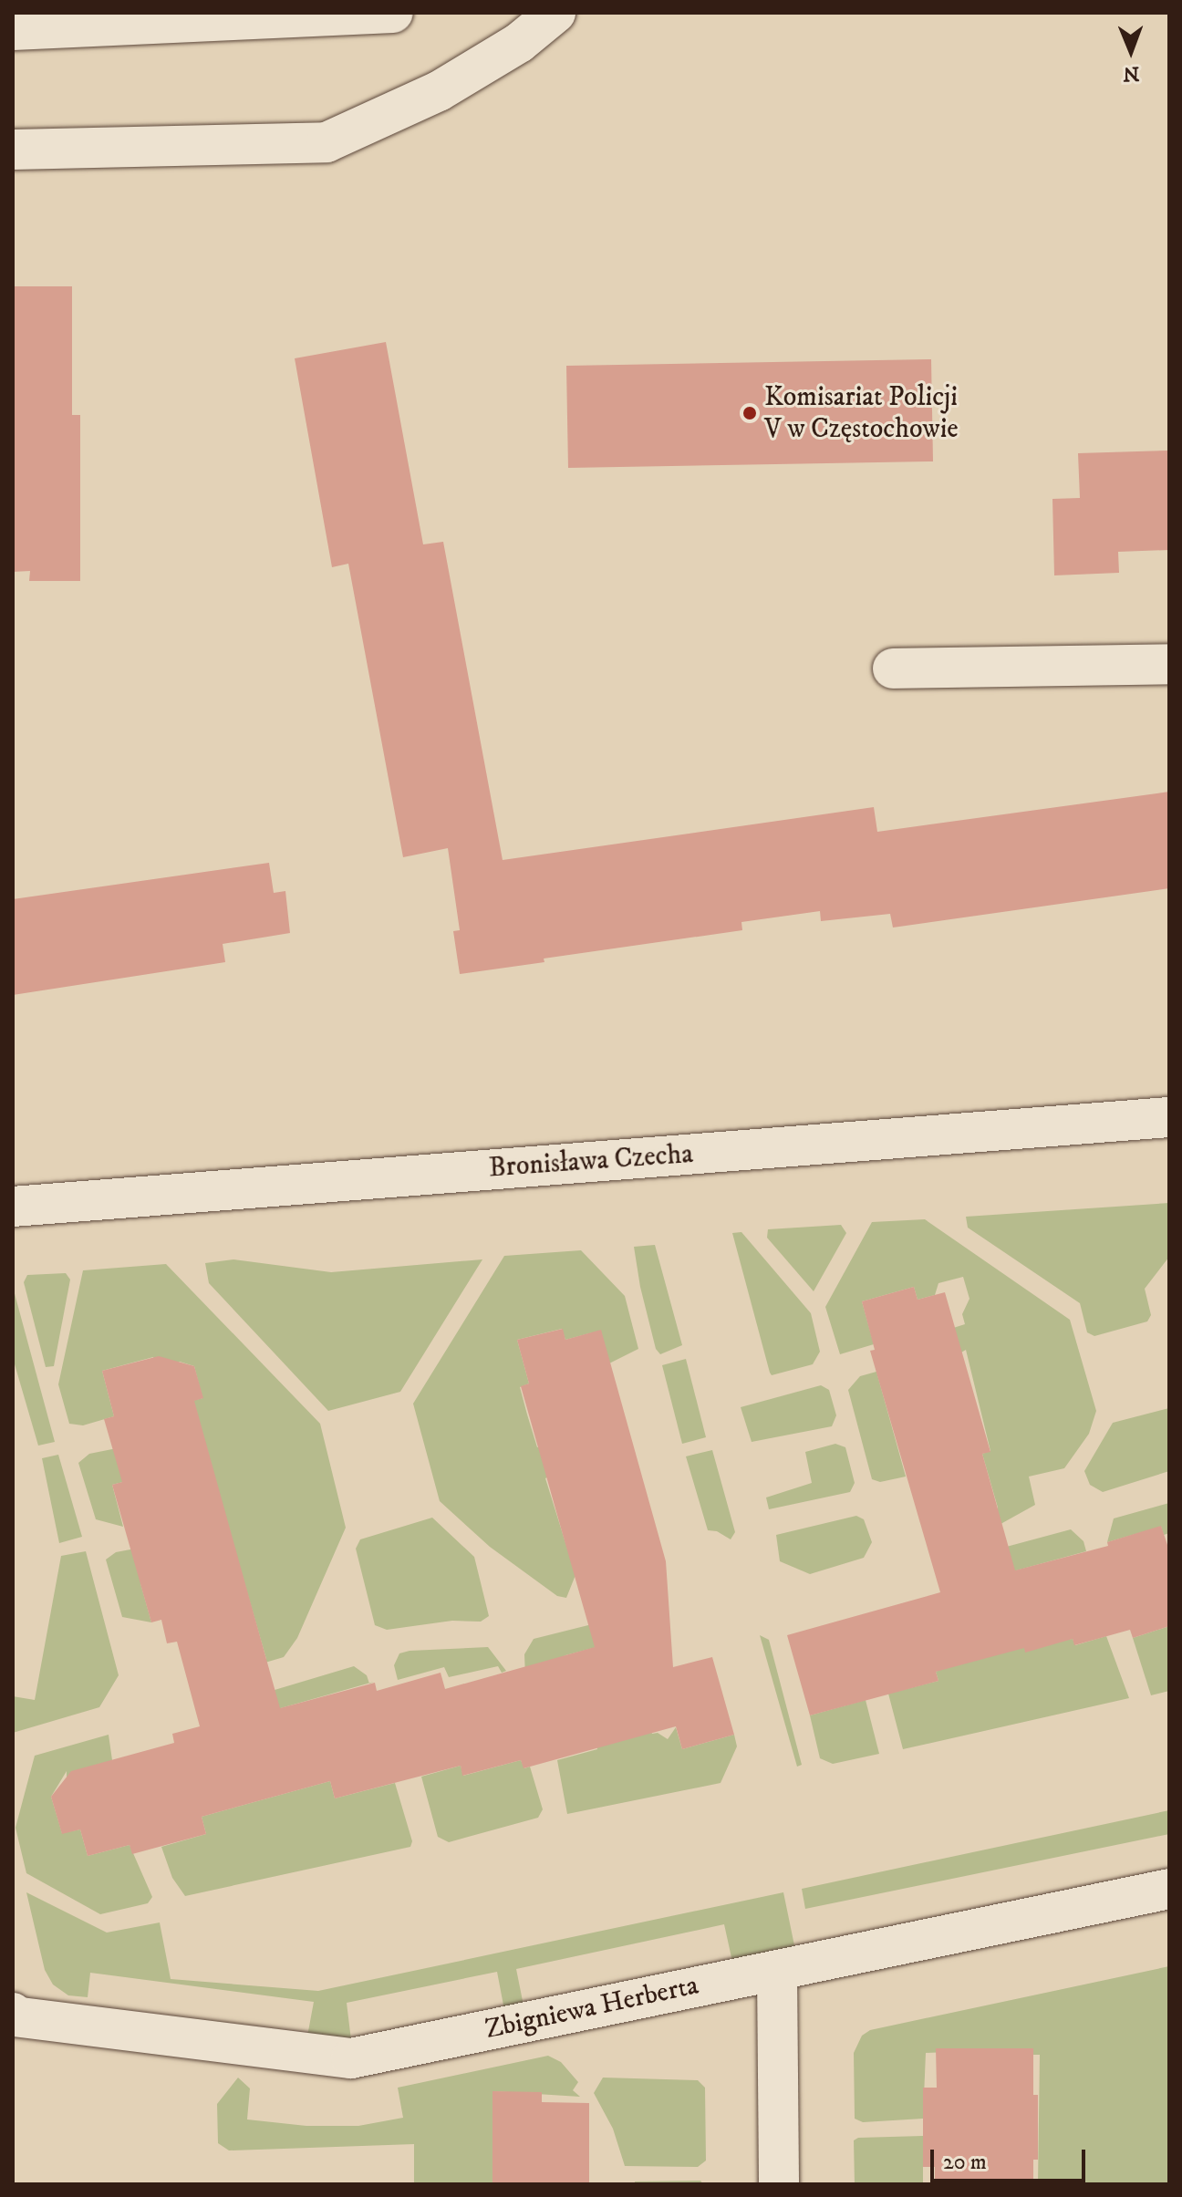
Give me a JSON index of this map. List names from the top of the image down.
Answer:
{
  "streets": {
    "street": ["Bronisława Czecha", "Zbigniewa Herberta"]
  },
  "places": ["Komisariat Policji V w Częstochowie"],
  "scale_bar": "20 m",
  "north": "bottom"
}
